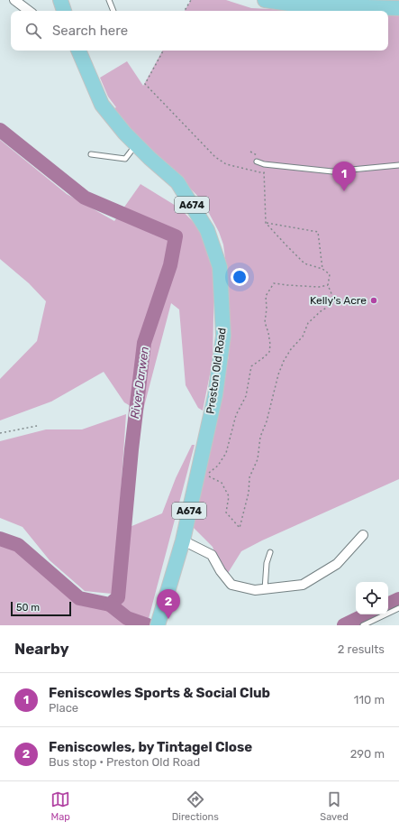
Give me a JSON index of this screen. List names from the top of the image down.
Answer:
{
  "streets": {
    "main road": ["A674", "Preston Old Road"]
  },
  "water": ["River Darwen"],
  "places": ["Kelly's Acre"],
  "scale_bar": "50 m",
  "page": {
    "search": "Search here",
    "pins": ["1", "2"],
    "scale": "50 m",
    "heading": ["Nearby", "2 results"],
    "list": [
      {
        "mark": "1",
        "name": "Feniscowles Sports & Social Club",
        "note": "Place",
        "value": "110 m"
      },
      {
        "mark": "2",
        "name": "Feniscowles, by Tintagel Close",
        "note": "Bus stop · Preston Old Road",
        "value": "290 m"
      }
    ],
    "nav": ["Map", "Directions", "Saved"]
  }
}
